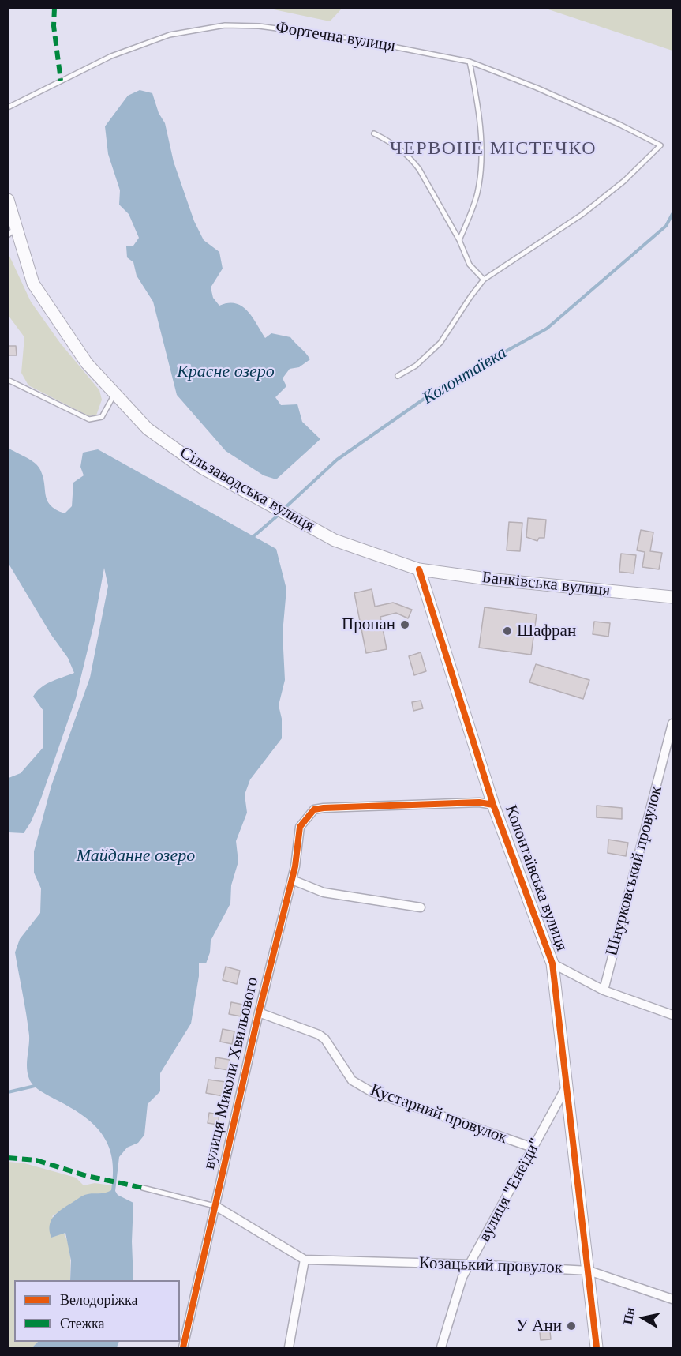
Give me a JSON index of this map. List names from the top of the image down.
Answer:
{
  "streets": {
    "main road": ["Сільзаводська вулиця", "Банківська вулиця", "Колонтаївська вулиця"],
    "street": [
      "Шнурковський провулок",
      "вулиця Миколи Хвильового",
      "Кустарний провулок",
      "вулиця \"Енеїди\"",
      "Козацький провулок"
    ],
    "lane": ["Фортечна вулиця"]
  },
  "crossings": [
    ["Сільзаводська вулиця", "Банківська вулиця"],
    ["Сільзаводська вулиця", "Колонтаївська вулиця"],
    ["Банківська вулиця", "Колонтаївська вулиця"],
    ["Колонтаївська вулиця", "вулиця Миколи Хвильового"],
    ["Колонтаївська вулиця", "вулиця \"Енеїди\""],
    ["Колонтаївська вулиця", "Козацький провулок"],
    ["вулиця Миколи Хвильового", "Кустарний провулок"],
    ["Кустарний провулок", "вулиця \"Енеїди\""],
    ["вулиця \"Енеїди\"", "Козацький провулок"]
  ],
  "districts": ["ЧЕРВОНЕ МІСТЕЧКО"],
  "water": ["Красне озеро", "Колонтаївка", "Майданне озеро"],
  "places": ["Пропан", "Шафран", "У Ани"],
  "legend": ["Велодоріжка", "Стежка"],
  "north": "left"
}
